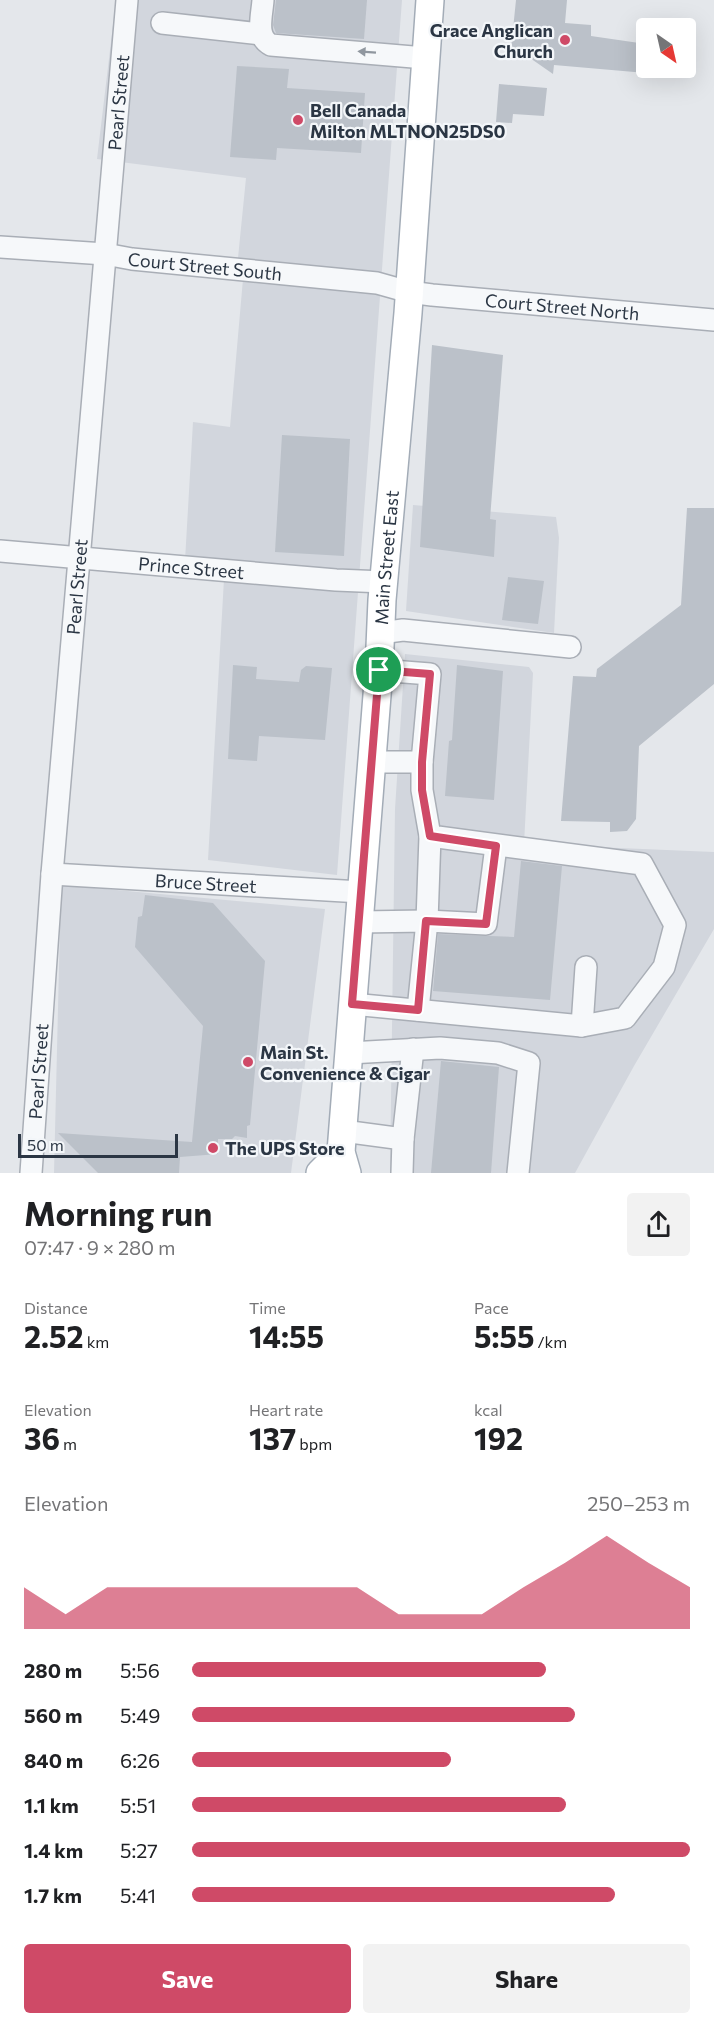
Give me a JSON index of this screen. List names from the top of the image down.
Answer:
{
  "streets": {
    "main road": ["Main Street East"],
    "street": [
      "Pearl Street",
      "Court Street South",
      "Court Street North",
      "Prince Street",
      "Bruce Street"
    ]
  },
  "crossings": [
    ["Pearl Street", "Court Street South"],
    ["Pearl Street", "Prince Street"],
    ["Pearl Street", "Bruce Street"],
    ["Court Street South", "Court Street North"],
    ["Court Street South", "Main Street East"],
    ["Court Street North", "Main Street East"],
    ["Main Street East", "Prince Street"],
    ["Main Street East", "Bruce Street"]
  ],
  "places": [
    "Grace Anglican Church",
    "Bell Canada Milton MLTNON25DS0",
    "Main St. Convenience & Cigar",
    "The UPS Store"
  ],
  "scale_bar": "50 m",
  "north": "bottom right",
  "page": {
    "scale": "50 m",
    "heading": ["Morning run", "07:47 · 9 × 280 m"],
    "stats": [
      ["Distance", "2.52 km"],
      ["Time", "14:55"],
      ["Pace", "5:55 /km"],
      ["Elevation", "36 m"],
      ["Heart rate", "137 bpm"],
      ["kcal", "192"]
    ],
    "chart": ["Elevation", "250–253 m"],
    "list": [
      {
        "name": "280 m",
        "note": "5:56"
      },
      {
        "name": "560 m",
        "note": "5:49"
      },
      {
        "name": "840 m",
        "note": "6:26"
      },
      {
        "name": "1.1 km",
        "note": "5:51"
      },
      {
        "name": "1.4 km",
        "note": "5:27"
      },
      {
        "name": "1.7 km",
        "note": "5:41"
      }
    ],
    "buttons": ["Save", "Share"]
  }
}
